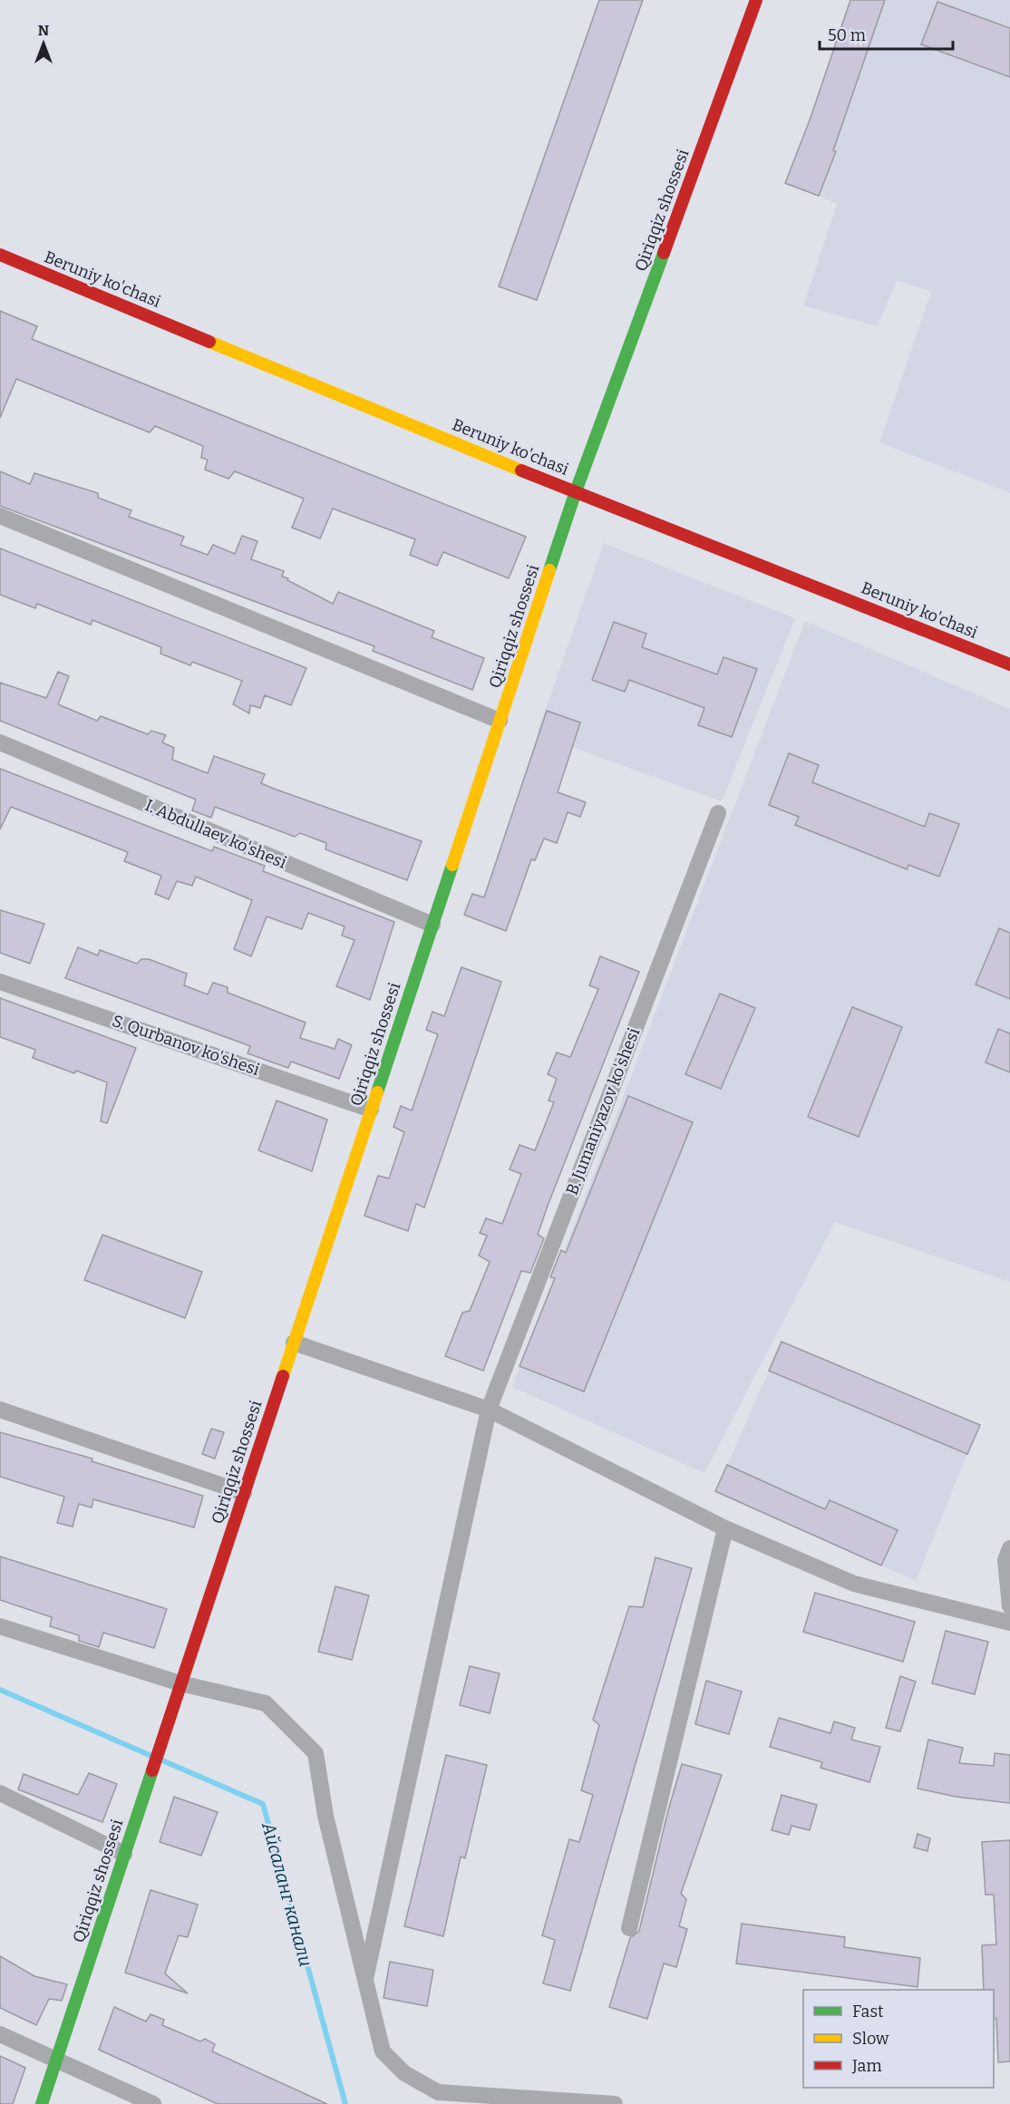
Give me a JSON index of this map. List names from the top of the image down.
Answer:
{
  "streets": {
    "main road": ["Qiriqqiz shossesi", "Beruniy ko'chasi"],
    "street": ["I. Abdullaev ko'shesi", "S. Qurbanov ko'shesi", "B. Jumaniyazov ko'shesi"]
  },
  "crossings": [
    ["Qiriqqiz shossesi", "Beruniy ko'chasi"],
    ["Qiriqqiz shossesi", "I. Abdullaev ko'shesi"],
    ["Qiriqqiz shossesi", "S. Qurbanov ko'shesi"]
  ],
  "water": ["Айсаланг канали"],
  "legend": ["Fast", "Slow", "Jam"],
  "scale_bar": "50 m",
  "north": "top"
}
